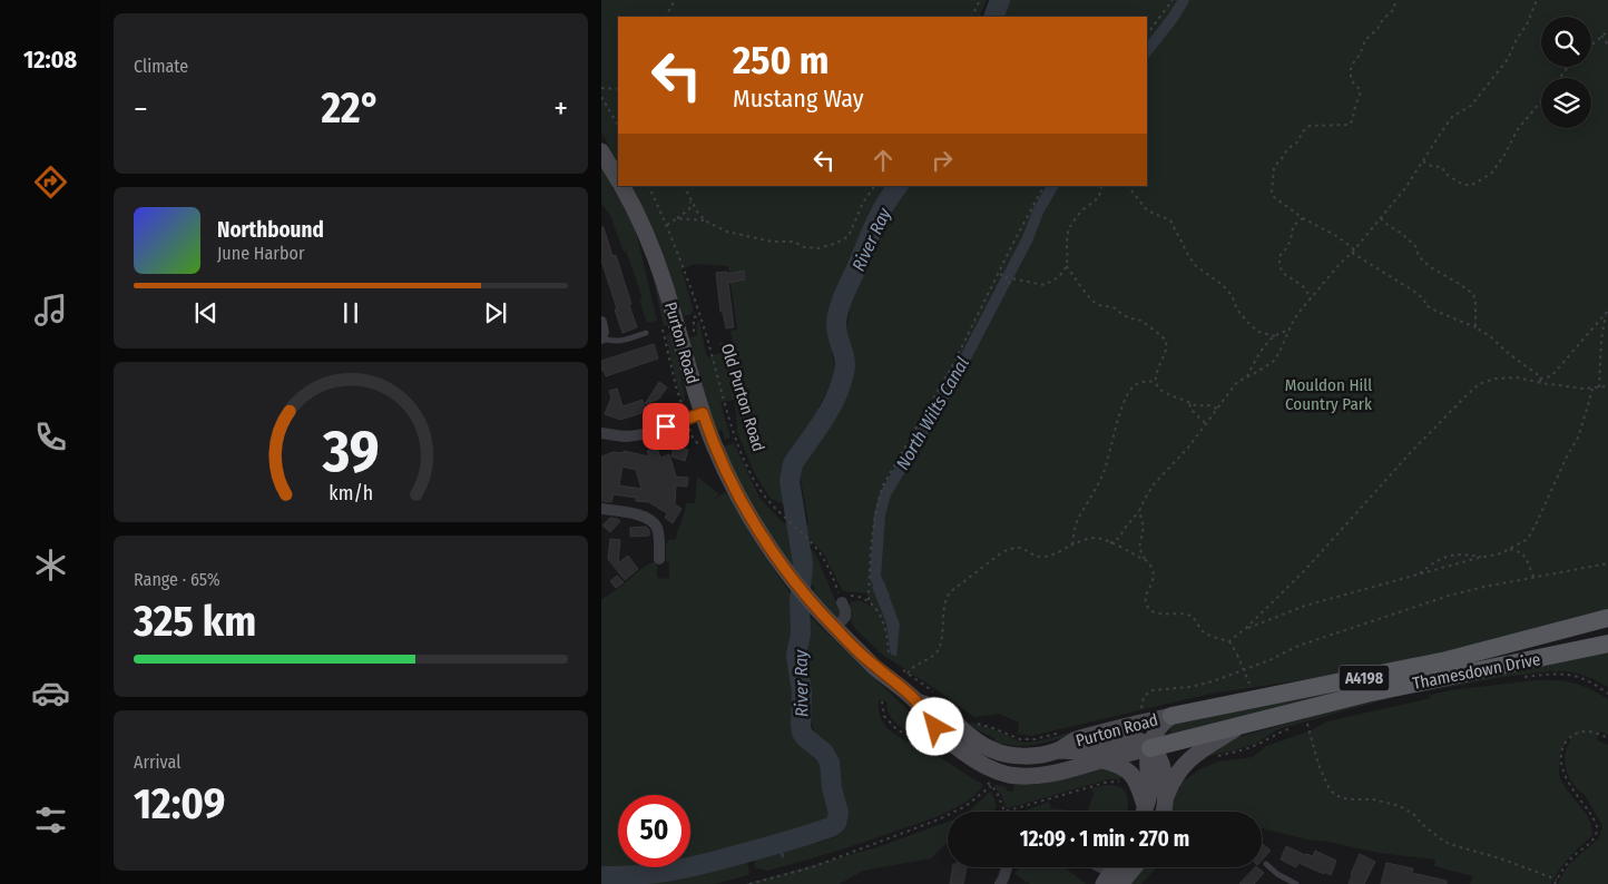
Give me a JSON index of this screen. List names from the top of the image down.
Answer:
{
  "streets": {
    "main road": ["Purton Road", "Thamesdown Drive", "A4198"],
    "path": ["Old Purton Road"]
  },
  "crossings": [
    ["Purton Road", "Thamesdown Drive"]
  ],
  "water": ["River Ray", "North Wilts Canal"],
  "parks": ["Mouldon Hill Country Park"],
  "page": {
    "tabs": "12:08",
    "tile": [
      "Climate",
      ["Range · 65%", "325 km"],
      ["Arrival", "12:09"]
    ],
    "turn": ["250 m", "Mustang Way"],
    "heat": ["−", "22°", "+"],
    "song": ["Northbound", "June Harbor"],
    "limit": "50",
    "trip": "12:09 · 1 min · 270 m",
    "gauge": ["39", "km/h"]
  }
}
